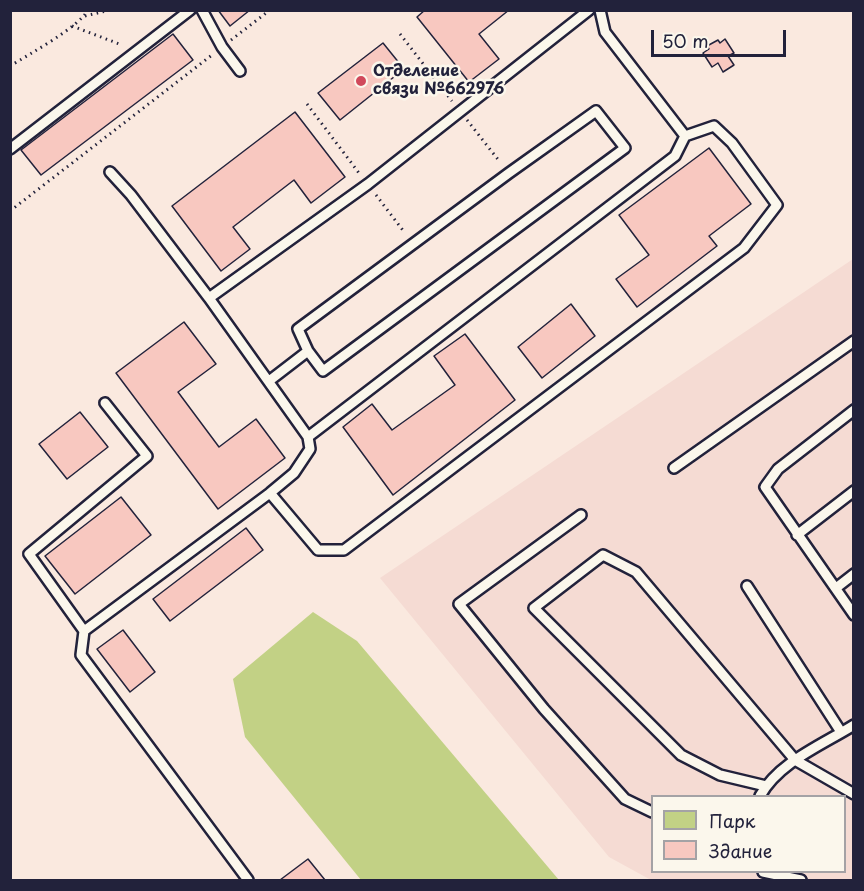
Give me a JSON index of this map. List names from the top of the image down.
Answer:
{
  "places": ["Отделение связи №662976"],
  "legend": ["Парк", "Здание"],
  "scale_bar": "50 m"
}
